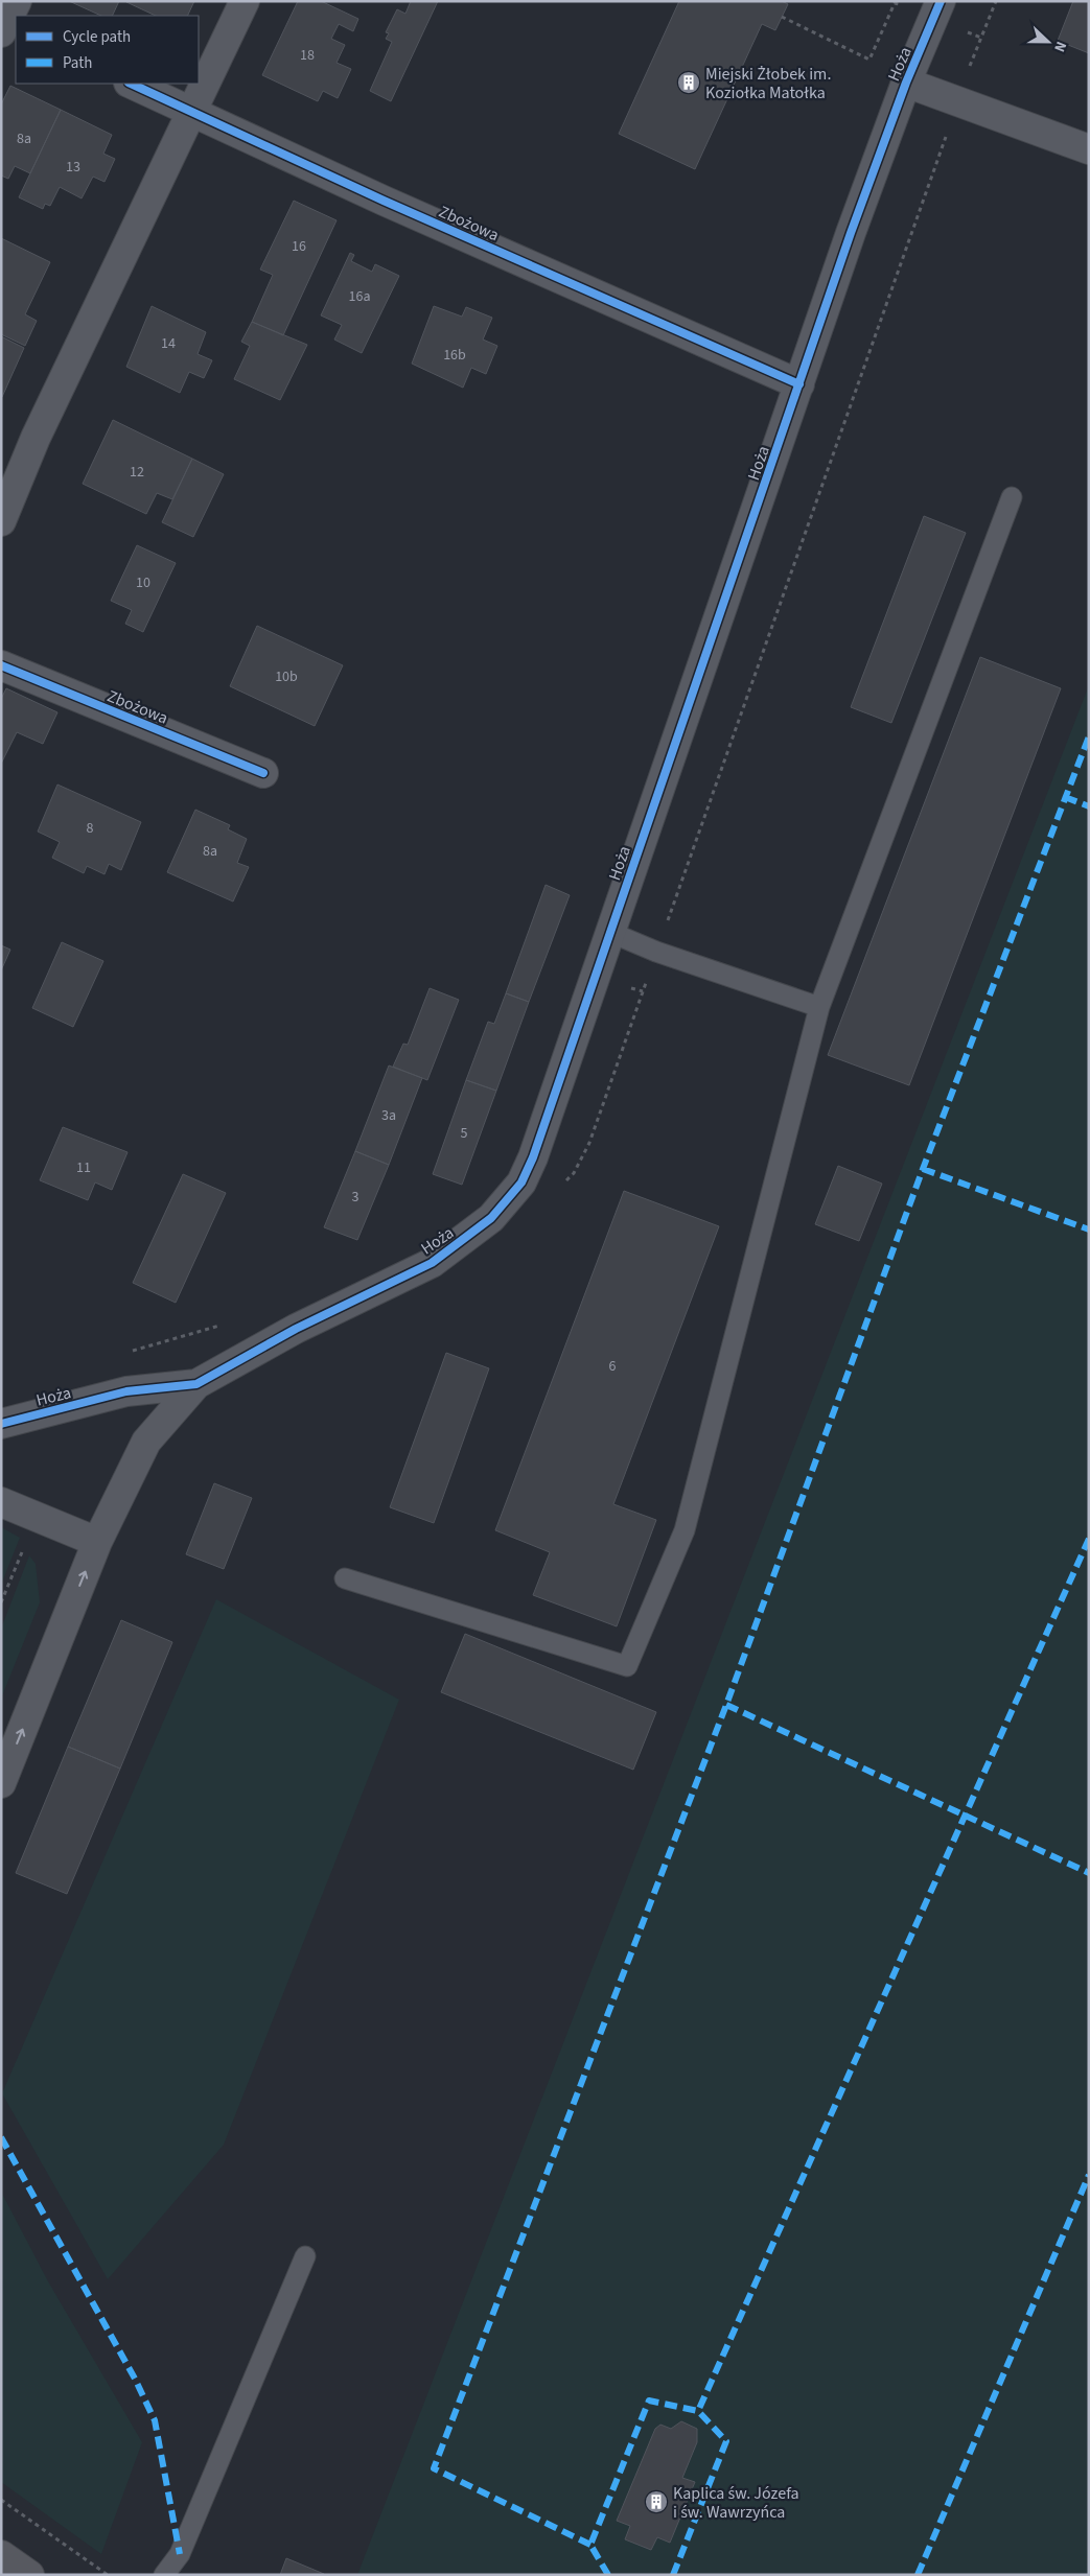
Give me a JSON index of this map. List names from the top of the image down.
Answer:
{
  "streets": {
    "street": ["Hoża", "Zbożowa"]
  },
  "crossings": [
    ["Hoża", "Zbożowa"]
  ],
  "places": {
    "building": ["Miejski Żłobek im. Koziołka Matołka", "Kaplica św. Józefa i św. Wawrzyńca"]
  },
  "house_numbers": [
    "18",
    "8a",
    "13",
    "16",
    "16a",
    "14",
    "16b",
    "12",
    "10",
    "10b",
    "8",
    "8a",
    "3a",
    "5",
    "11",
    "3",
    "6"
  ],
  "legend": ["Cycle path", "Path"],
  "north": "right"
}
